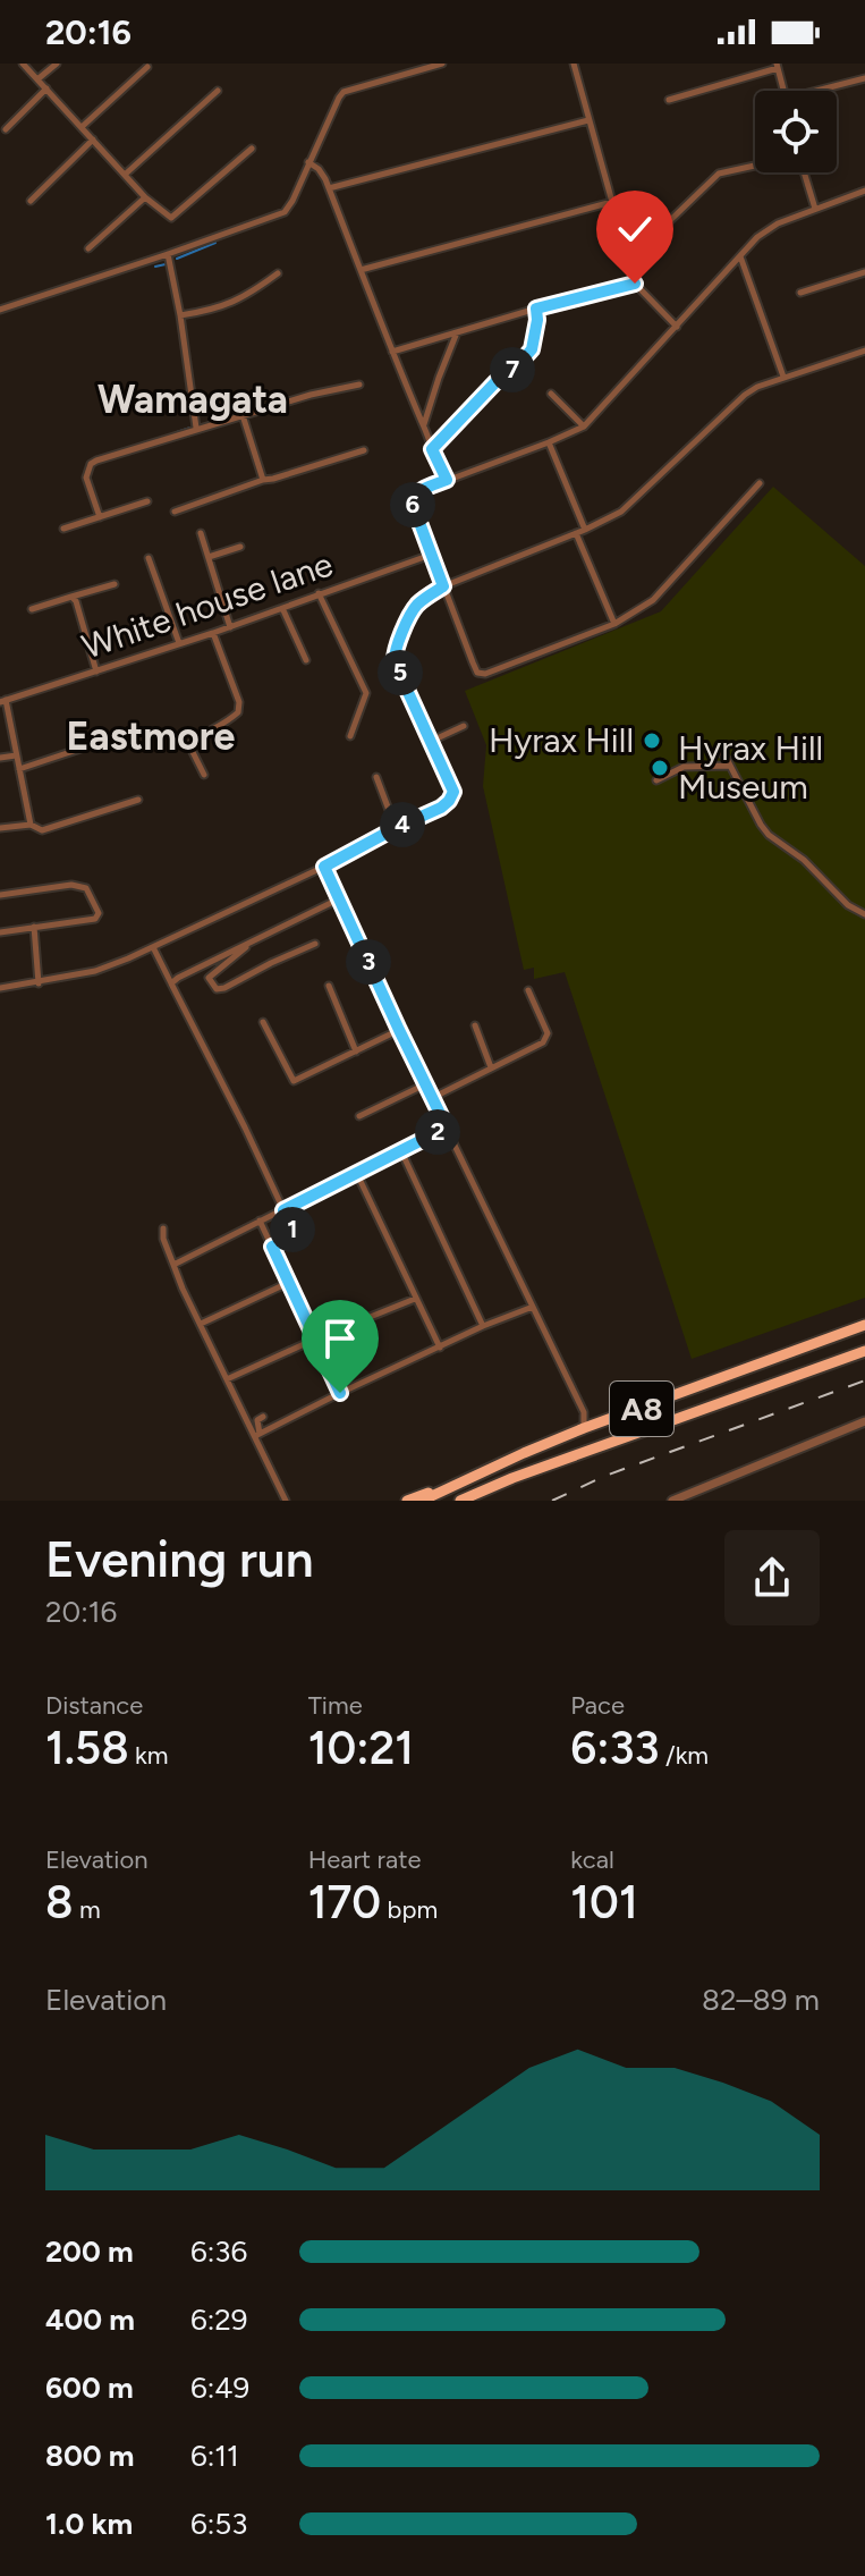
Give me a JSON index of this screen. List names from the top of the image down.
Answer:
{
  "streets": {
    "highway": ["A8"],
    "street": ["White house lane"]
  },
  "districts": ["Wamagata", "Eastmore"],
  "places": ["Hyrax Hill", "Hyrax Hill Museum"],
  "page": {
    "status": "20:16",
    "pins": [
      "7",
      "6",
      "5",
      "4",
      "3",
      "2",
      "1"
    ],
    "heading": ["Evening run", "20:16"],
    "stats": [
      ["Distance", "1.58 km"],
      ["Time", "10:21"],
      ["Pace", "6:33 /km"],
      ["Elevation", "8 m"],
      ["Heart rate", "170 bpm"],
      ["kcal", "101"]
    ],
    "chart": ["Elevation", "82–89 m"],
    "list": [
      {
        "name": "200 m",
        "note": "6:36"
      },
      {
        "name": "400 m",
        "note": "6:29"
      },
      {
        "name": "600 m",
        "note": "6:49"
      },
      {
        "name": "800 m",
        "note": "6:11"
      },
      {
        "name": "1.0 km",
        "note": "6:53"
      }
    ]
  }
}
